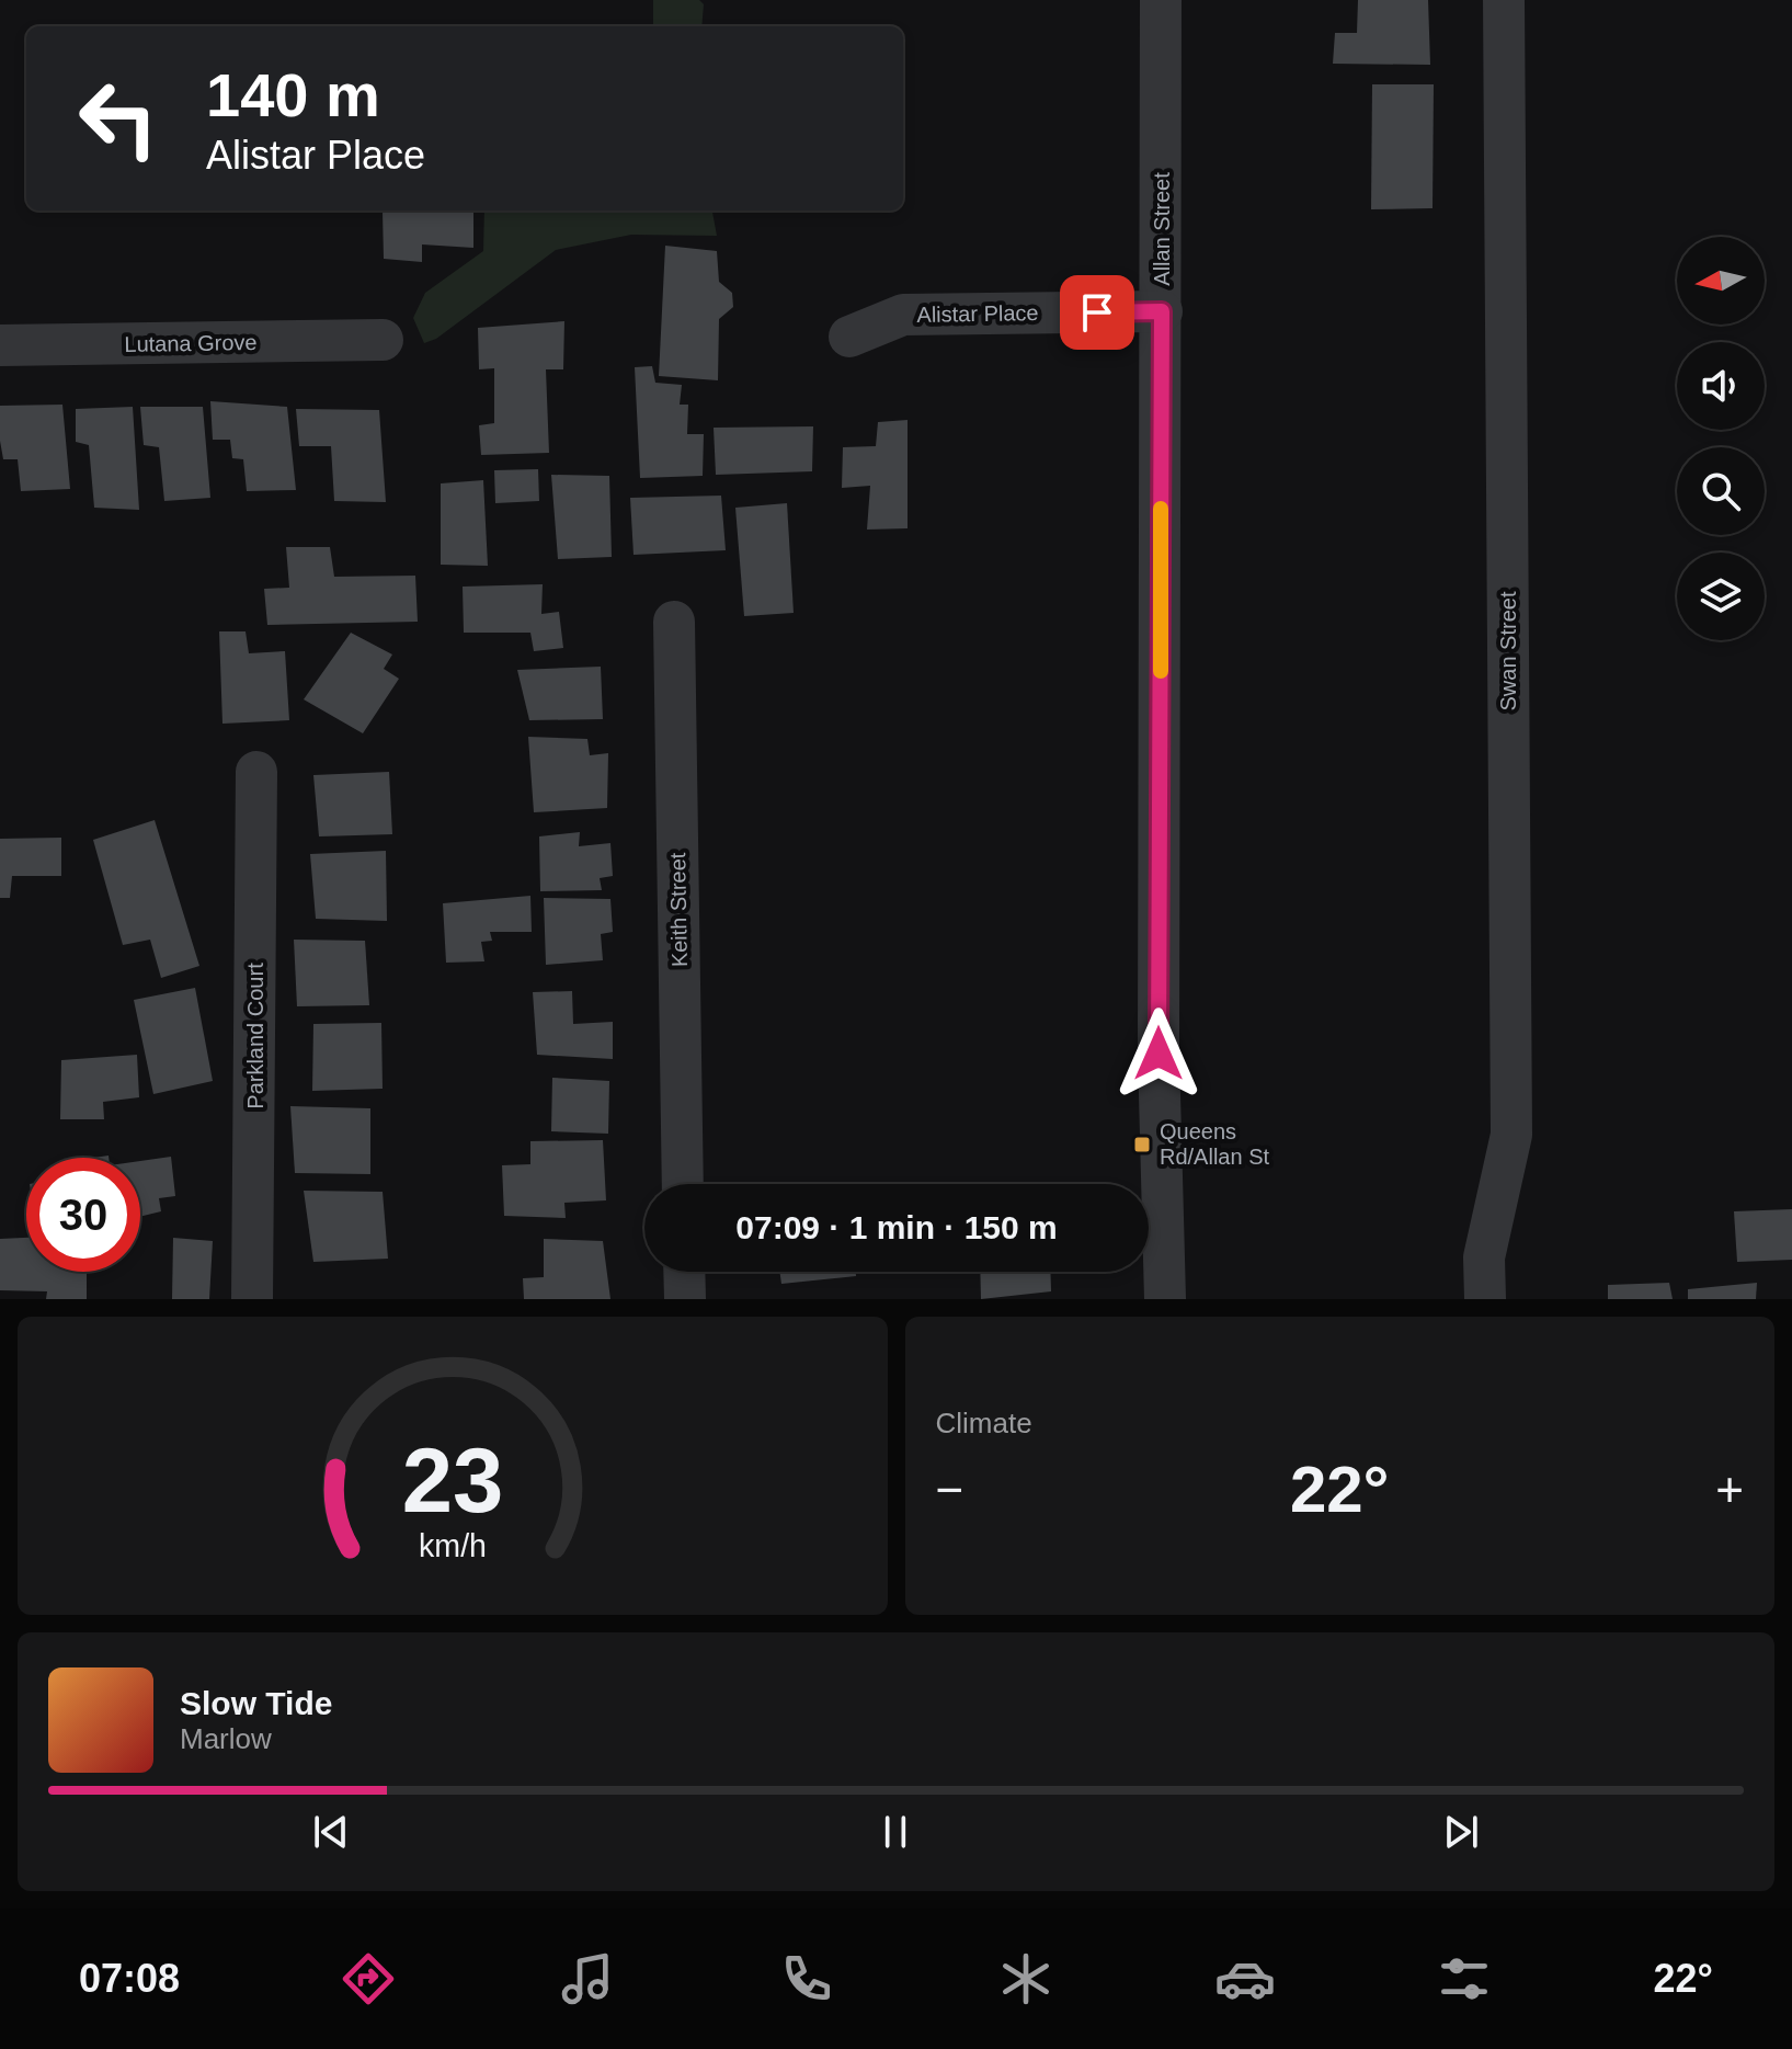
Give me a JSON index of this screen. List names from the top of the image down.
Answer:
{
  "streets": {
    "street": [
      "Allan Street",
      "Alistar Place",
      "Lutana Grove",
      "Swan Street",
      "Keith Street",
      "Parkland Court"
    ]
  },
  "crossings": [
    ["Allan Street", "Alistar Place"]
  ],
  "places": {
    "transit": ["Queens Rd/Allan St"]
  },
  "north": "left",
  "page": {
    "turn": ["140 m", "Alistar Place"],
    "limit": "30",
    "trip": "07:09 · 1 min · 150 m",
    "tile": "Climate",
    "heat": ["−", "22°", "+"],
    "song": ["Slow Tide", "Marlow"],
    "tabs": ["07:08", "22°"],
    "gauge": ["23", "km/h"]
  }
}
